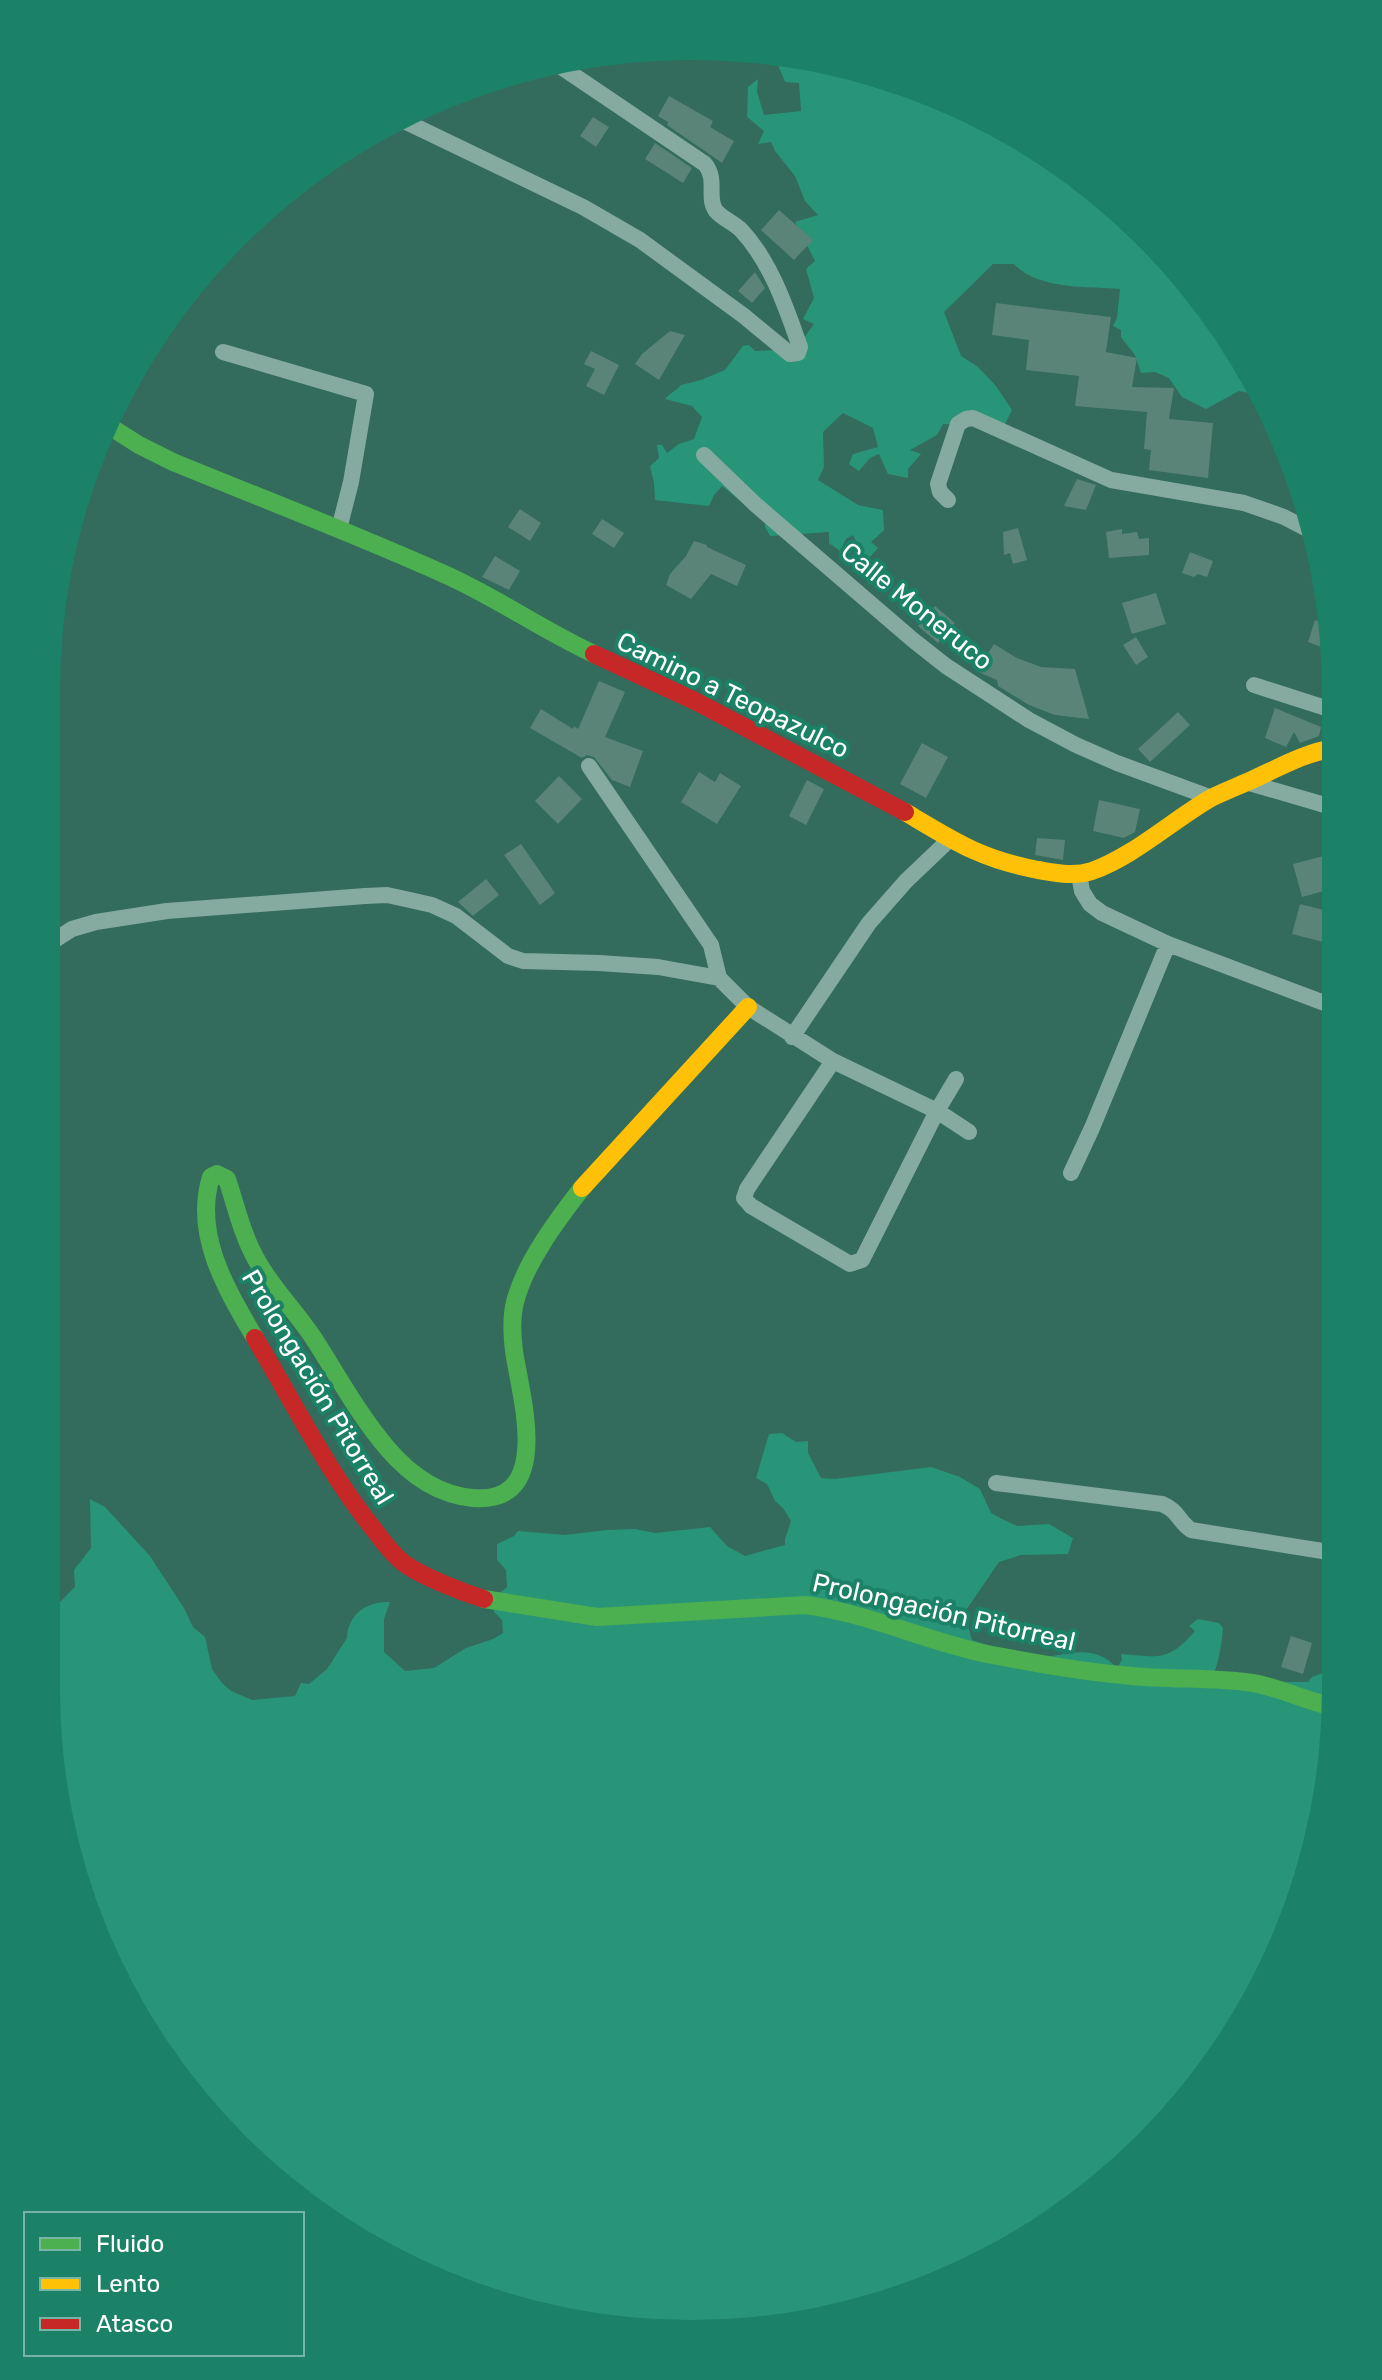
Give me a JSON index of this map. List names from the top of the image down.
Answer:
{
  "streets": {
    "street": ["Calle Moneruco", "Camino a Teopazulco", "Prolongación Pitorreal"]
  },
  "crossings": [
    ["Calle Moneruco", "Camino a Teopazulco"]
  ],
  "legend": ["Fluido", "Lento", "Atasco"]
}
